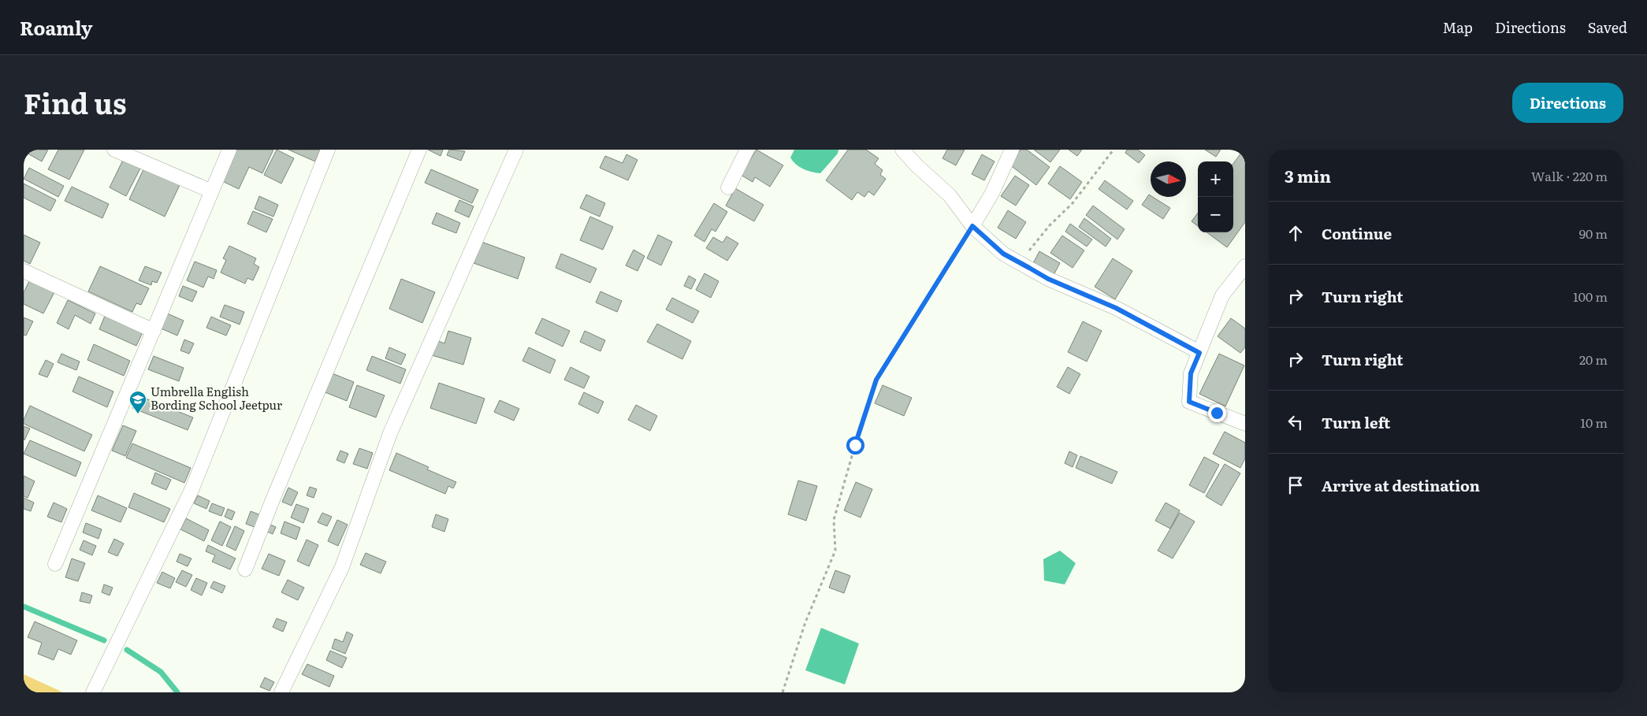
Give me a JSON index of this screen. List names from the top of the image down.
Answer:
{
  "places": {
    "school or university": ["Umbrella English Bording School Jeetpur"]
  },
  "north": "right",
  "page": {
    "header": "Roamly",
    "nav": ["Map", "Directions", "Saved"],
    "title": "Find us",
    "buttons": "Directions",
    "heading": ["3 min", "Walk · 220 m"],
    "map_buttons": ["+", "−"],
    "list": [
      ["Continue", "90 m"],
      ["Turn right", "100 m"],
      ["Turn right", "20 m"],
      ["Turn left", "10 m"],
      "Arrive at destination"
    ]
  }
}
